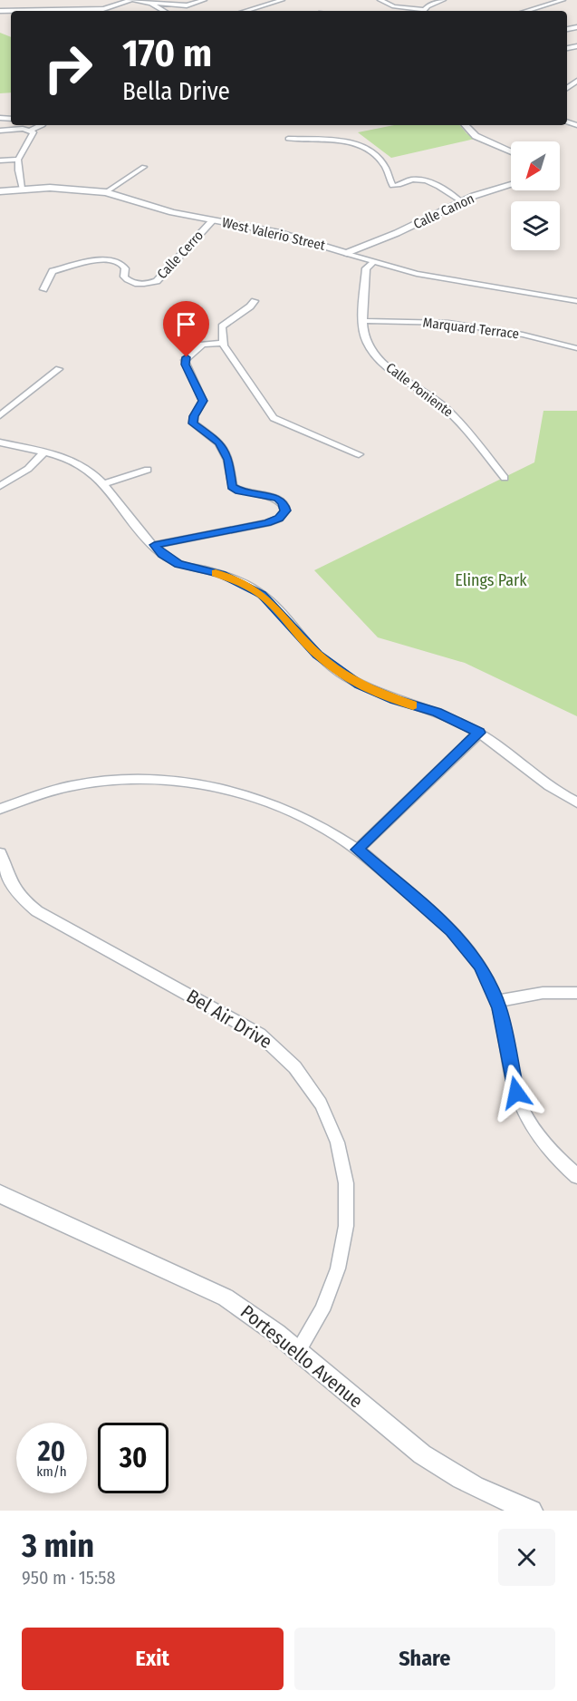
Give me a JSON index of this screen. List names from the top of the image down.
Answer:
{
  "streets": {
    "street": [
      "Calle Canon",
      "West Valerio Street",
      "Calle Cerro",
      "Marquard Terrace",
      "Calle Poniente",
      "Bel Air Drive",
      "Portesuello Avenue"
    ]
  },
  "crossings": [
    ["Calle Canon", "West Valerio Street"],
    ["West Valerio Street", "Calle Cerro"],
    ["West Valerio Street", "Calle Poniente"],
    ["Marquard Terrace", "Calle Poniente"],
    ["Bel Air Drive", "Portesuello Avenue"]
  ],
  "parks": ["Elings Park"],
  "north": "bottom left",
  "page": {
    "turn": ["170 m", "Bella Drive"],
    "speed": "20 km/h",
    "limit": "30",
    "heading": ["3 min", "950 m · 15:58"],
    "buttons": ["Exit", "Share"]
  }
}
